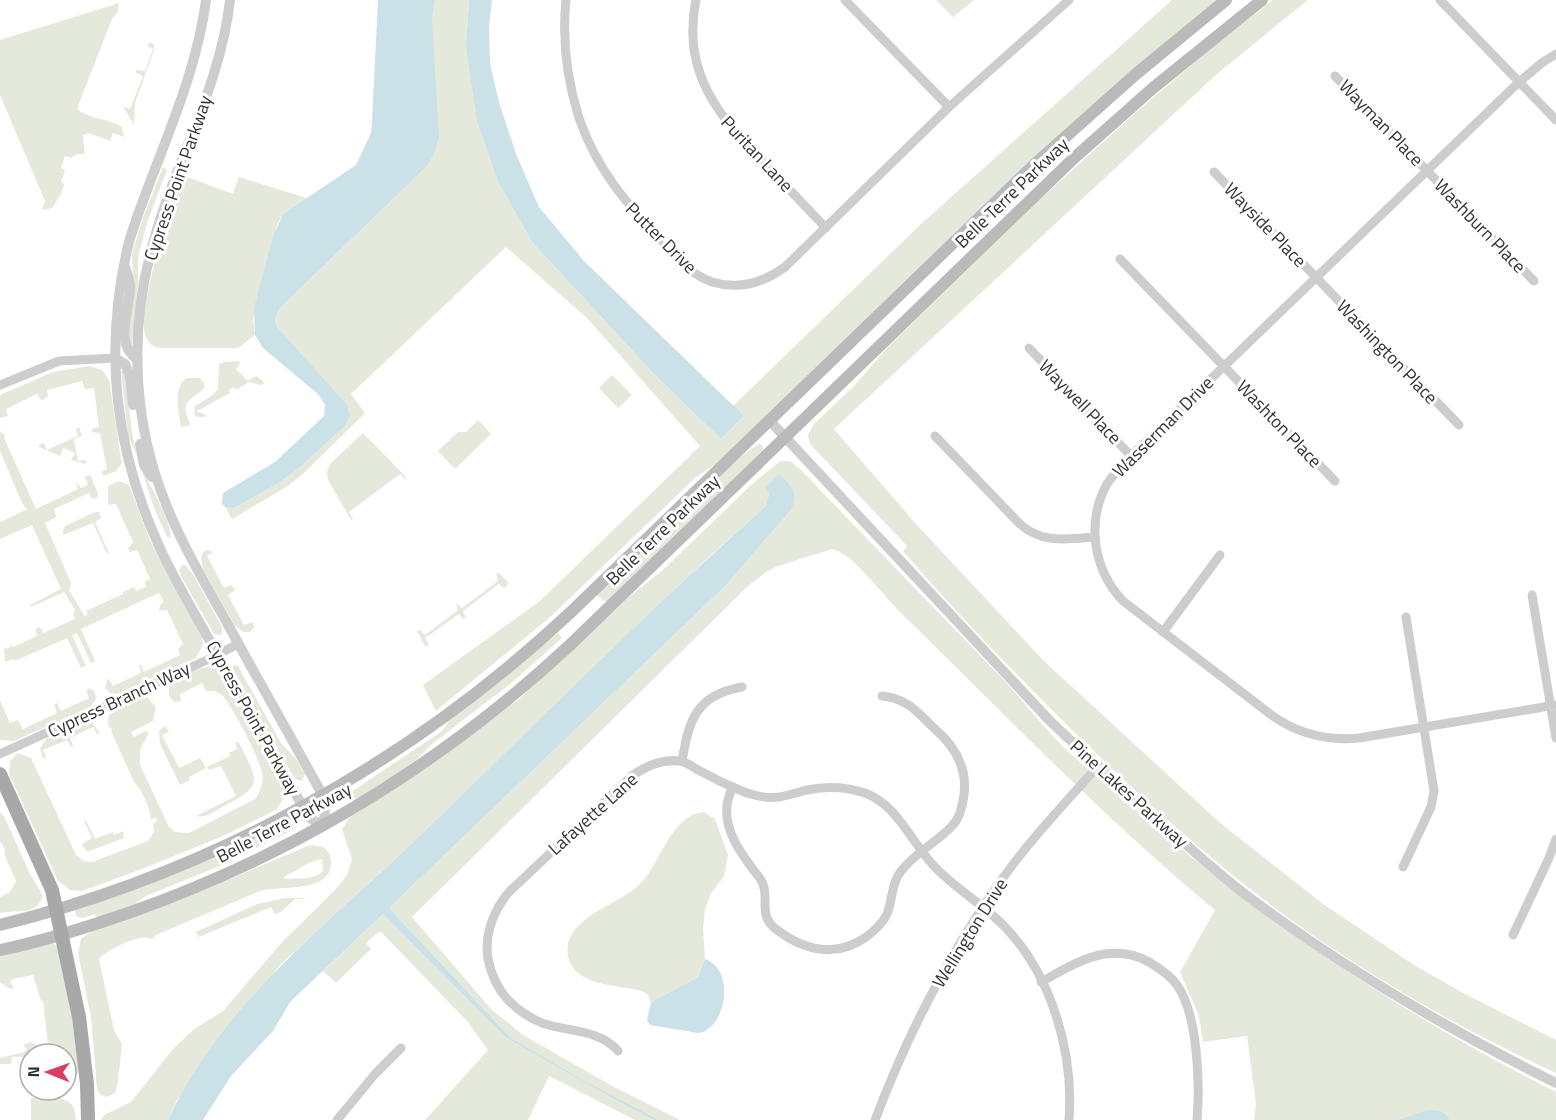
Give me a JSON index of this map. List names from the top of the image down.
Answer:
{
  "streets": {
    "main road": ["Belle Terre Parkway"],
    "street": [
      "Wayman Place",
      "Puritan Lane",
      "Cypress Point Parkway",
      "Wayside Place",
      "Washburn Place",
      "Putter Drive",
      "Washington Place",
      "Waywell Place",
      "Washton Place",
      "Wasserman Drive",
      "Cypress Branch Way",
      "Pine Lakes Parkway",
      "Lafayette Lane",
      "Wellington Drive"
    ]
  },
  "crossings": [
    ["Wayman Place", "Washburn Place"],
    ["Wayman Place", "Wasserman Drive"],
    ["Puritan Lane", "Putter Drive"],
    ["Cypress Point Parkway", "Belle Terre Parkway"],
    ["Cypress Point Parkway", "Cypress Branch Way"],
    ["Belle Terre Parkway", "Pine Lakes Parkway"],
    ["Wayside Place", "Washington Place"],
    ["Wayside Place", "Wasserman Drive"],
    ["Washburn Place", "Wasserman Drive"],
    ["Washington Place", "Wasserman Drive"],
    ["Waywell Place", "Wasserman Drive"],
    ["Washton Place", "Wasserman Drive"],
    ["Pine Lakes Parkway", "Wellington Drive"]
  ],
  "north": "left"
}
